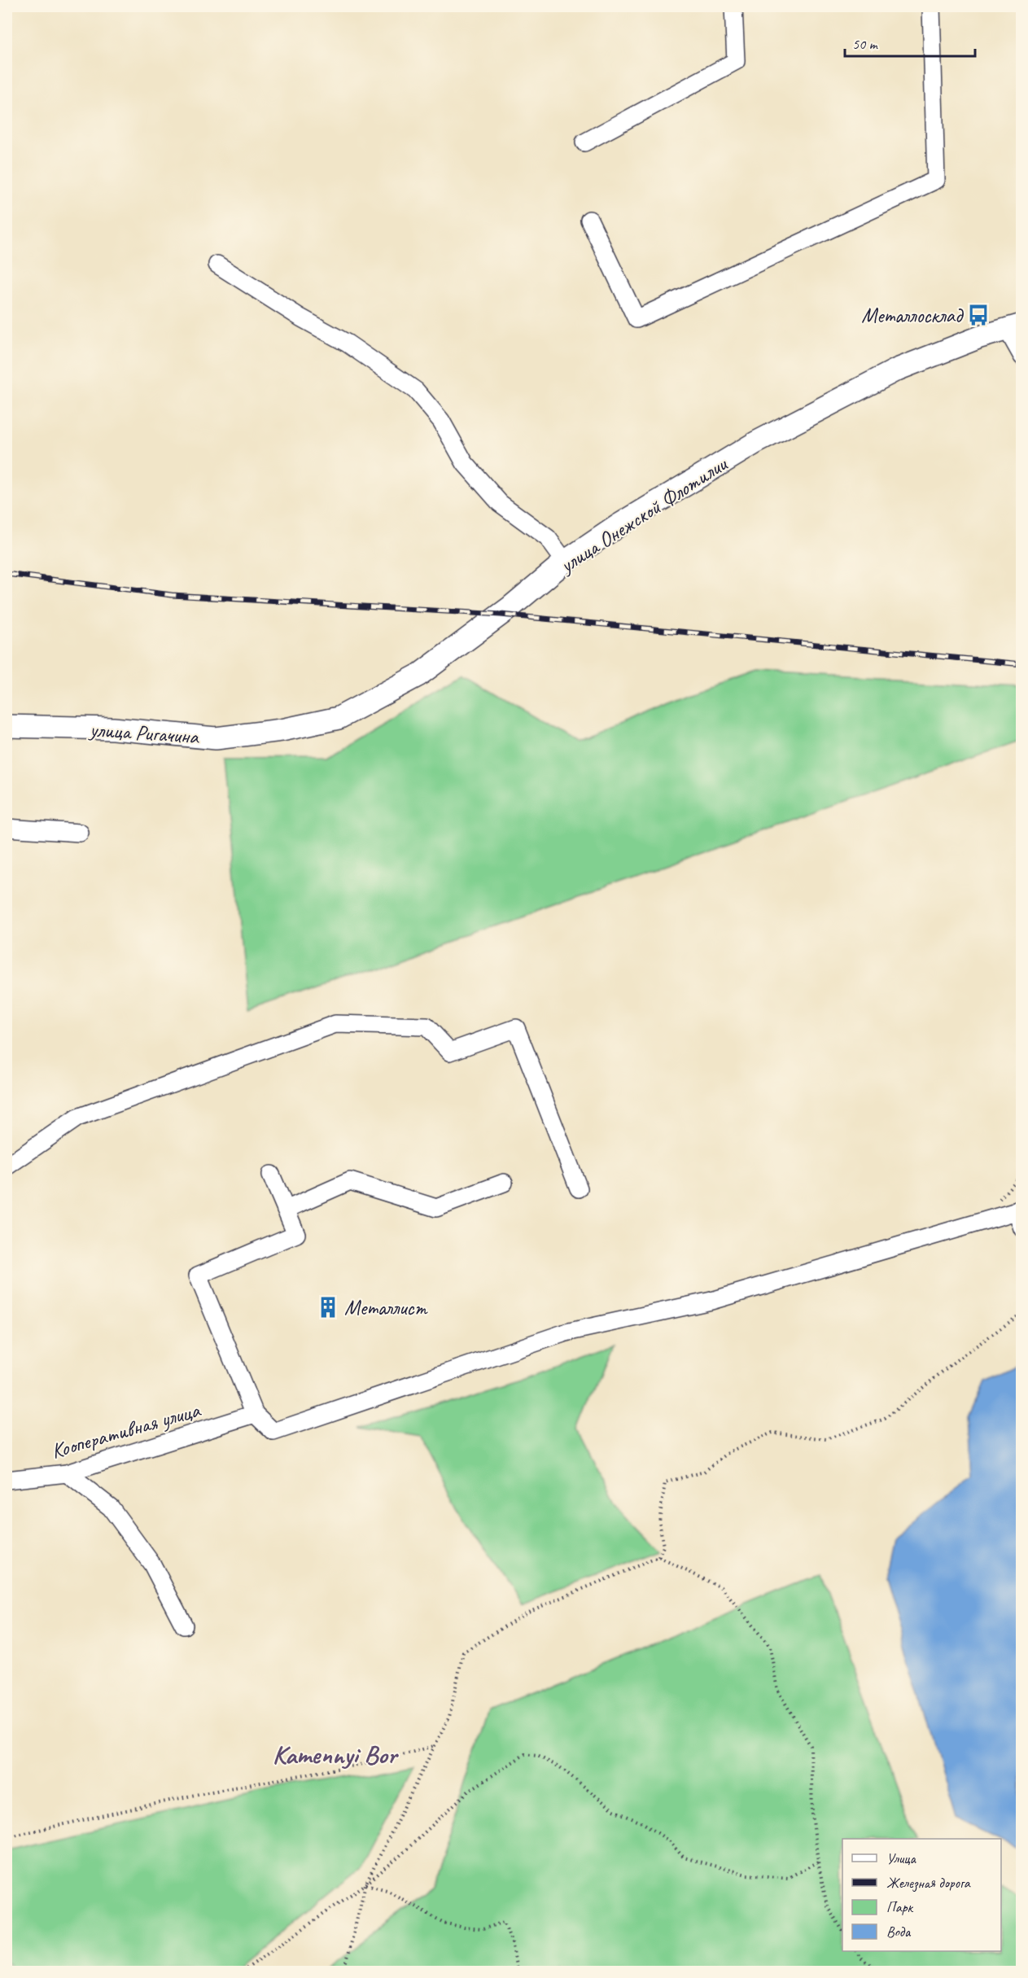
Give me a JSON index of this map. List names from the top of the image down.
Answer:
{
  "streets": {
    "main road": ["улица Онежской Флотилии", "улица Ригачина"],
    "street": ["Кооперативная улица"]
  },
  "crossings": [
    ["улица Онежской Флотилии", "улица Ригачина"]
  ],
  "districts": ["Kamennyi Bor"],
  "places": {
    "bus stop": ["Металлосклад"],
    "building": ["Металлист"]
  },
  "legend": [
    "Улица",
    "Железная дорога",
    "Парк",
    "Вода"
  ],
  "scale_bar": "50 m"
}
